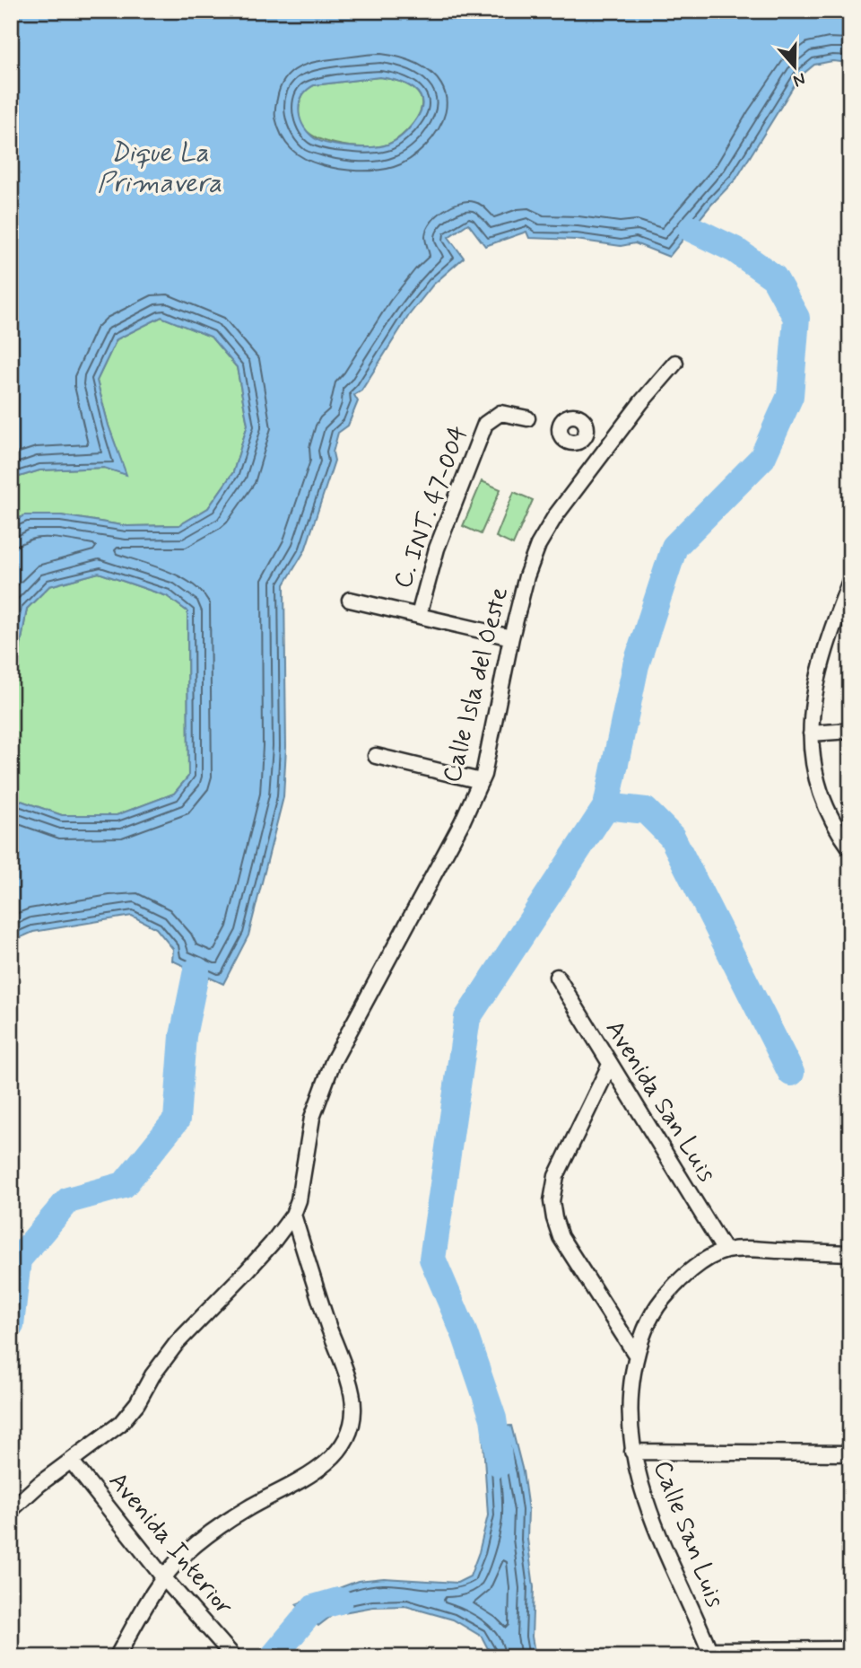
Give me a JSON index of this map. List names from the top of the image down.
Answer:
{
  "streets": {
    "street": [
      "C. INT. 47-004",
      "Calle Isla del Oeste",
      "Avenida San Luis",
      "Calle San Luis",
      "Avenida Interior"
    ]
  },
  "crossings": [
    ["Calle Isla del Oeste", "Avenida Interior"],
    ["Avenida San Luis", "Calle San Luis"]
  ],
  "water": ["Dique La Primavera"],
  "north": "bottom"
}
